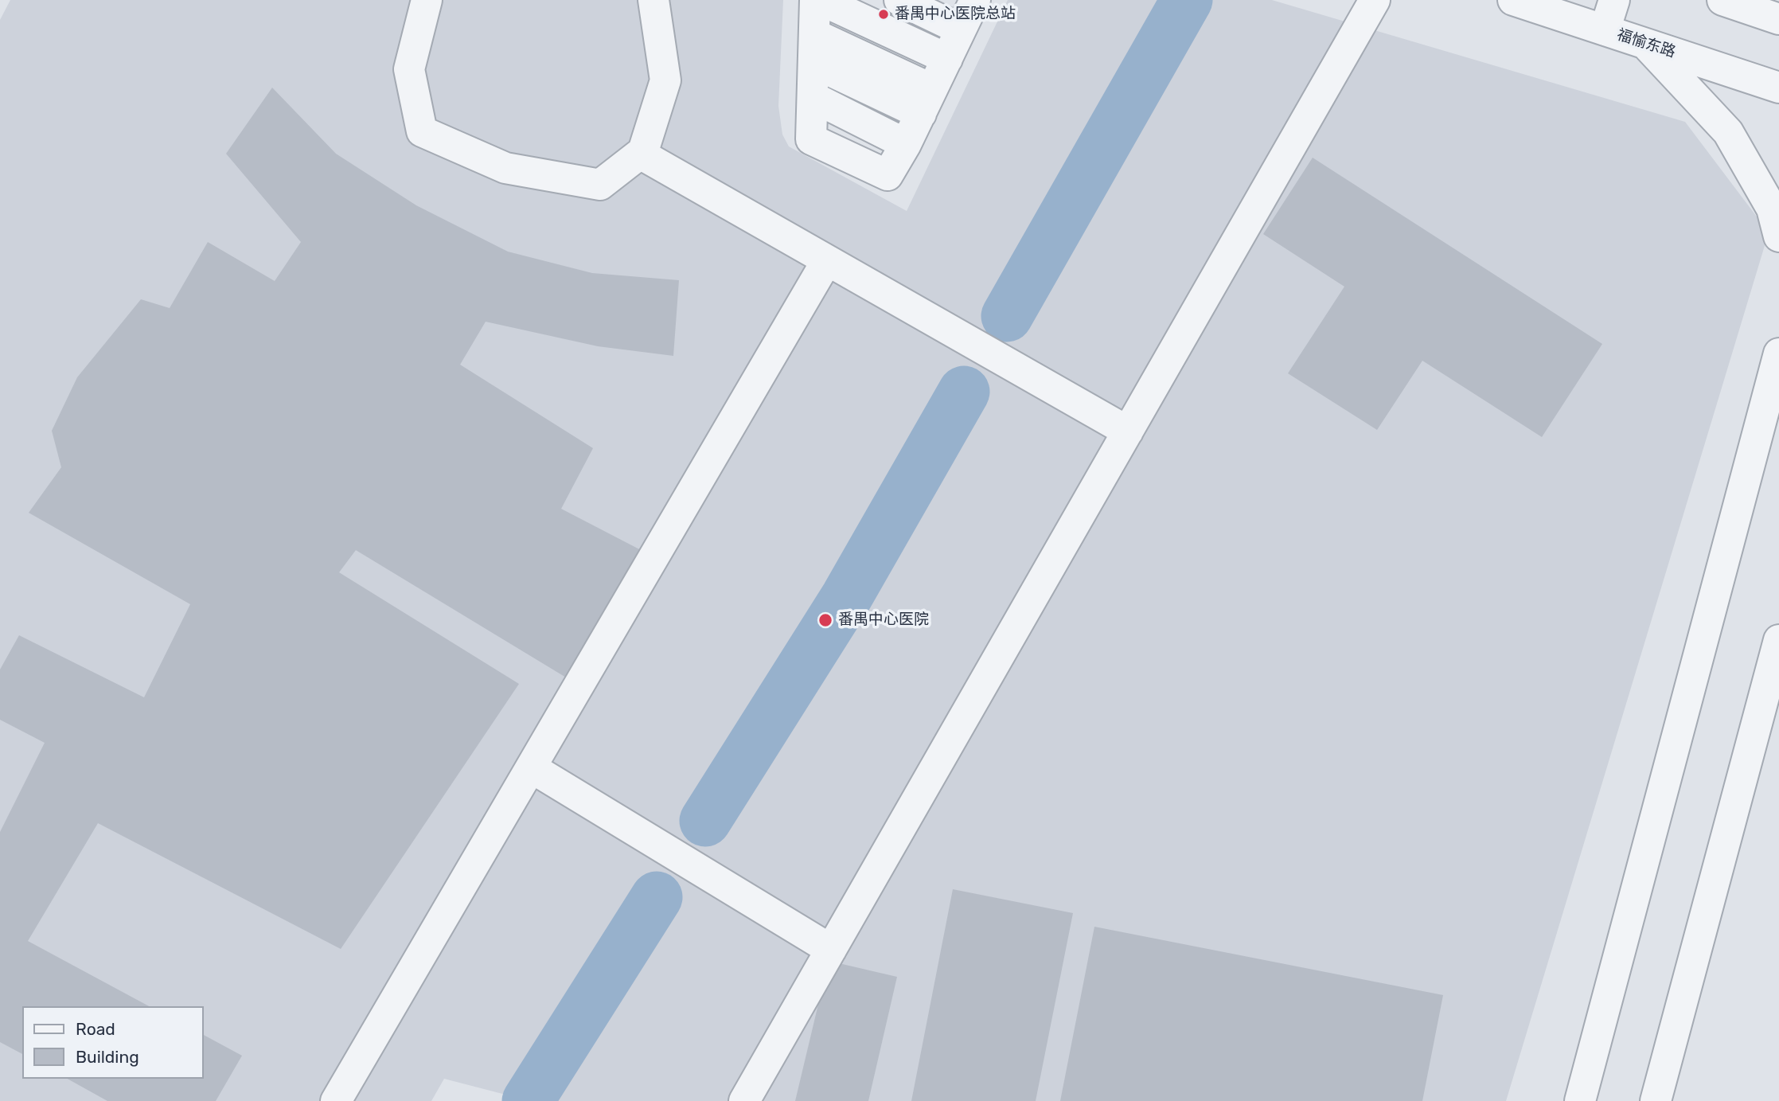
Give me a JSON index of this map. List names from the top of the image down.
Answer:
{
  "streets": {
    "street": ["福愉东路"]
  },
  "places": ["番禺中心医院总站", "番禺中心医院"],
  "legend": ["Road", "Building"]
}
